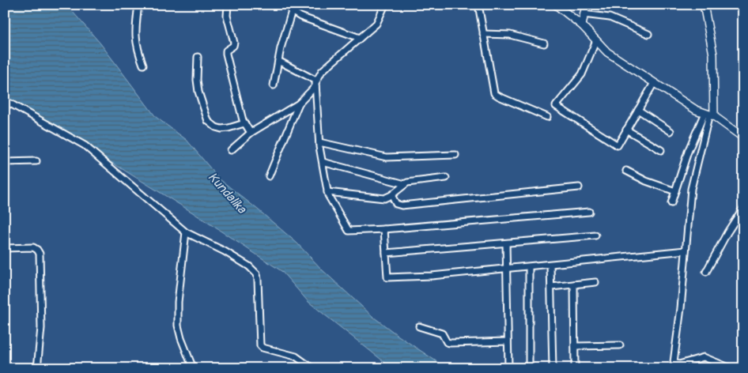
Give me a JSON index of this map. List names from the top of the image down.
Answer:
{
  "water": ["Kundalika"]
}
